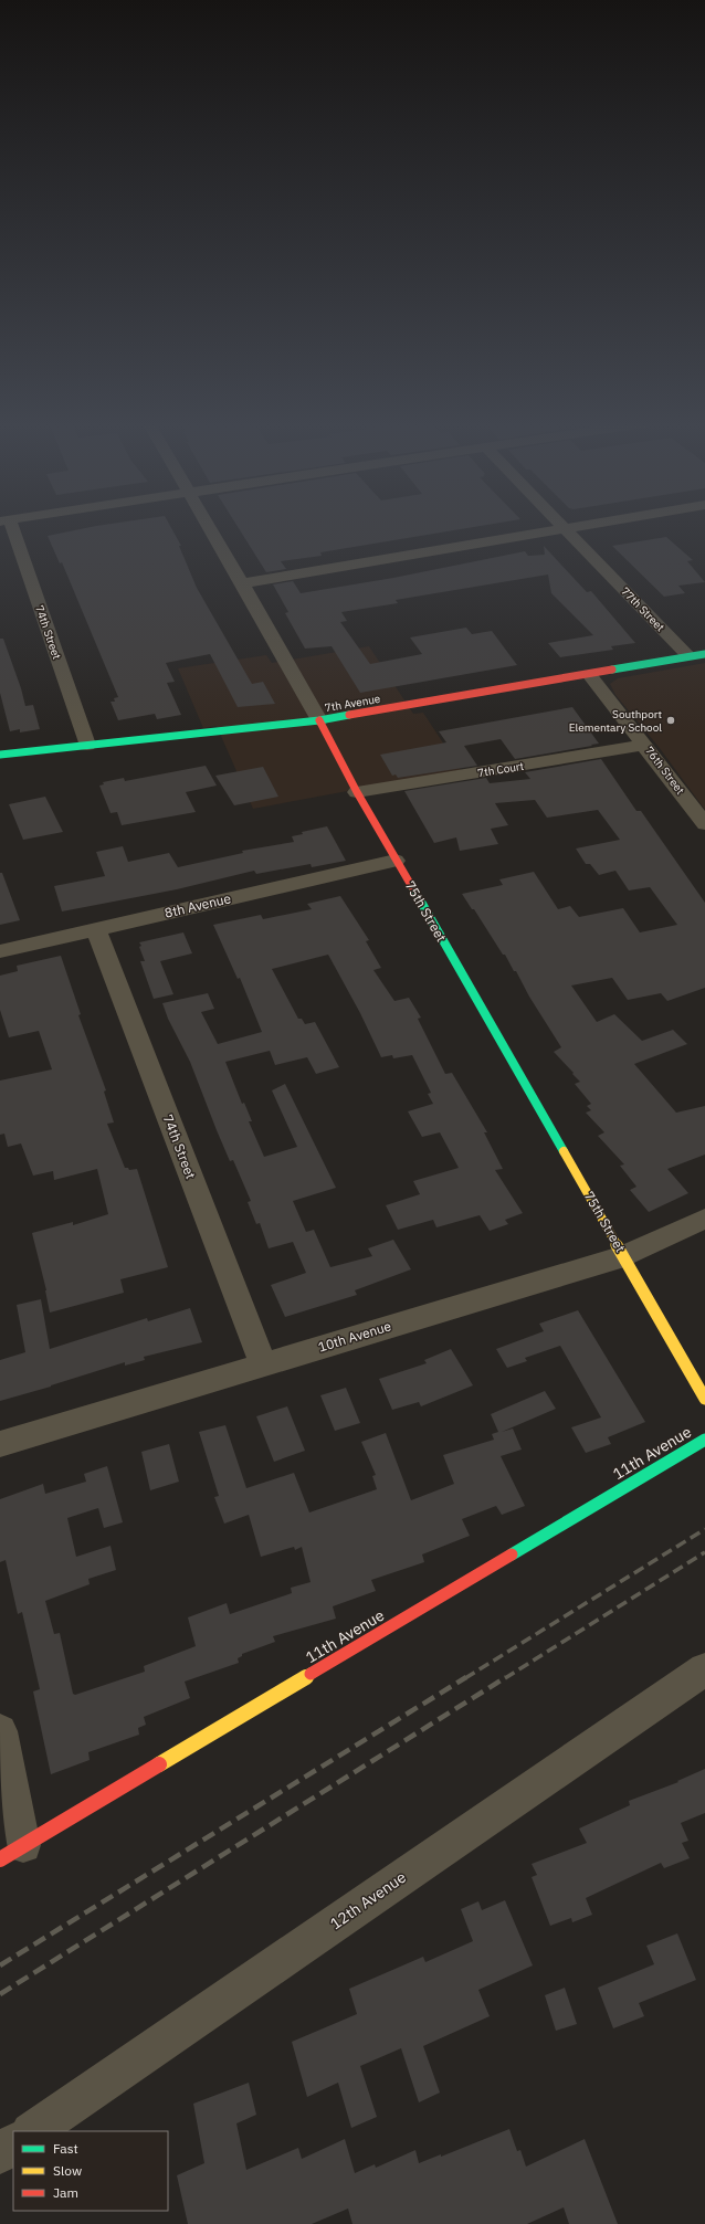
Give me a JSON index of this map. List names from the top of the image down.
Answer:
{
  "streets": {
    "street": [
      "77th Street",
      "74th Street",
      "7th Avenue",
      "7th Court",
      "76th Street",
      "8th Avenue",
      "75th Street",
      "10th Avenue",
      "11th Avenue",
      "12th Avenue"
    ]
  },
  "crossings": [
    ["77th Street", "7th Avenue"],
    ["74th Street", "7th Avenue"],
    ["74th Street", "8th Avenue"],
    ["74th Street", "10th Avenue"],
    ["7th Avenue", "76th Street"],
    ["7th Avenue", "75th Street"],
    ["7th Court", "76th Street"],
    ["7th Court", "75th Street"],
    ["8th Avenue", "75th Street"],
    ["75th Street", "10th Avenue"]
  ],
  "places": ["Southport Elementary School"],
  "legend": ["Fast", "Slow", "Jam"]
}
